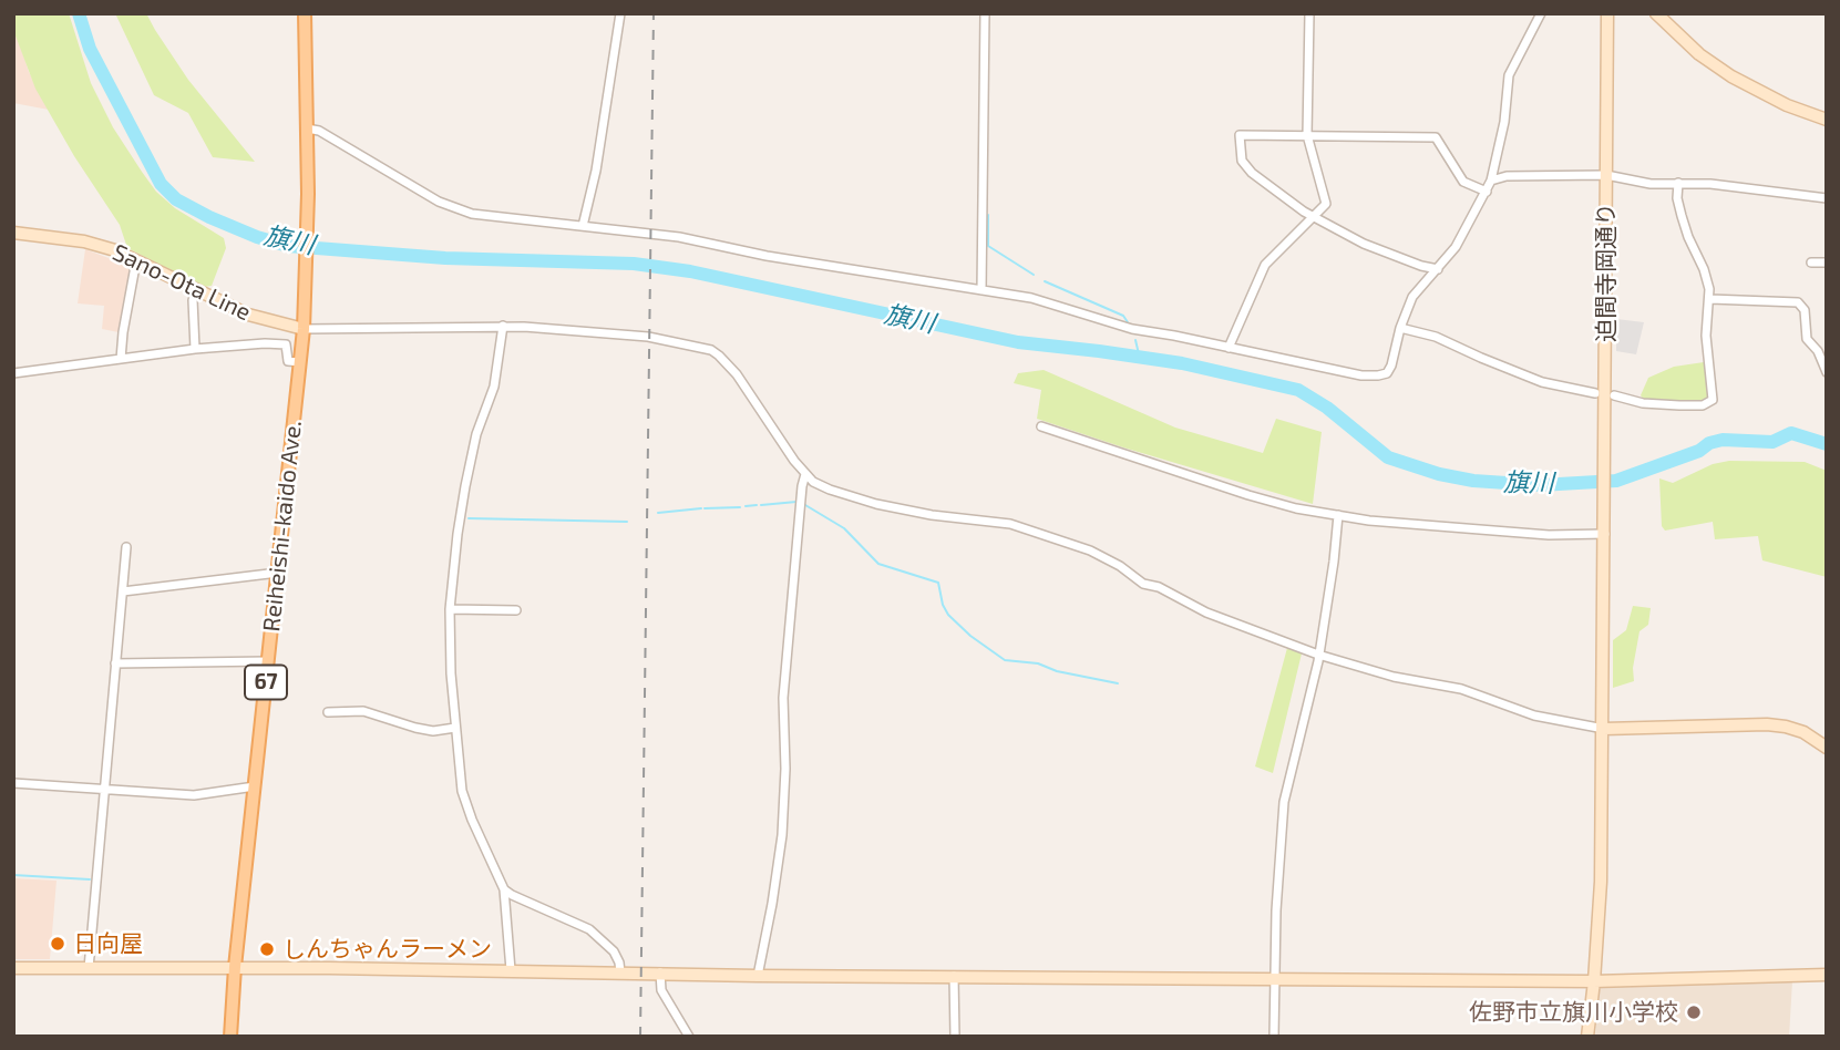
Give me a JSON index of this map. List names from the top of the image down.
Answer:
{
  "streets": {
    "main road": ["Reiheishi-kaido Ave.", "67"],
    "street": ["迫間寺岡通り", "Sano-Ota Line"]
  },
  "crossings": [
    ["Sano-Ota Line", "Reiheishi-kaido Ave."]
  ],
  "water": ["旗川"],
  "places": ["日向屋", "しんちゃんラーメン", "佐野市立旗川小学校"]
}
